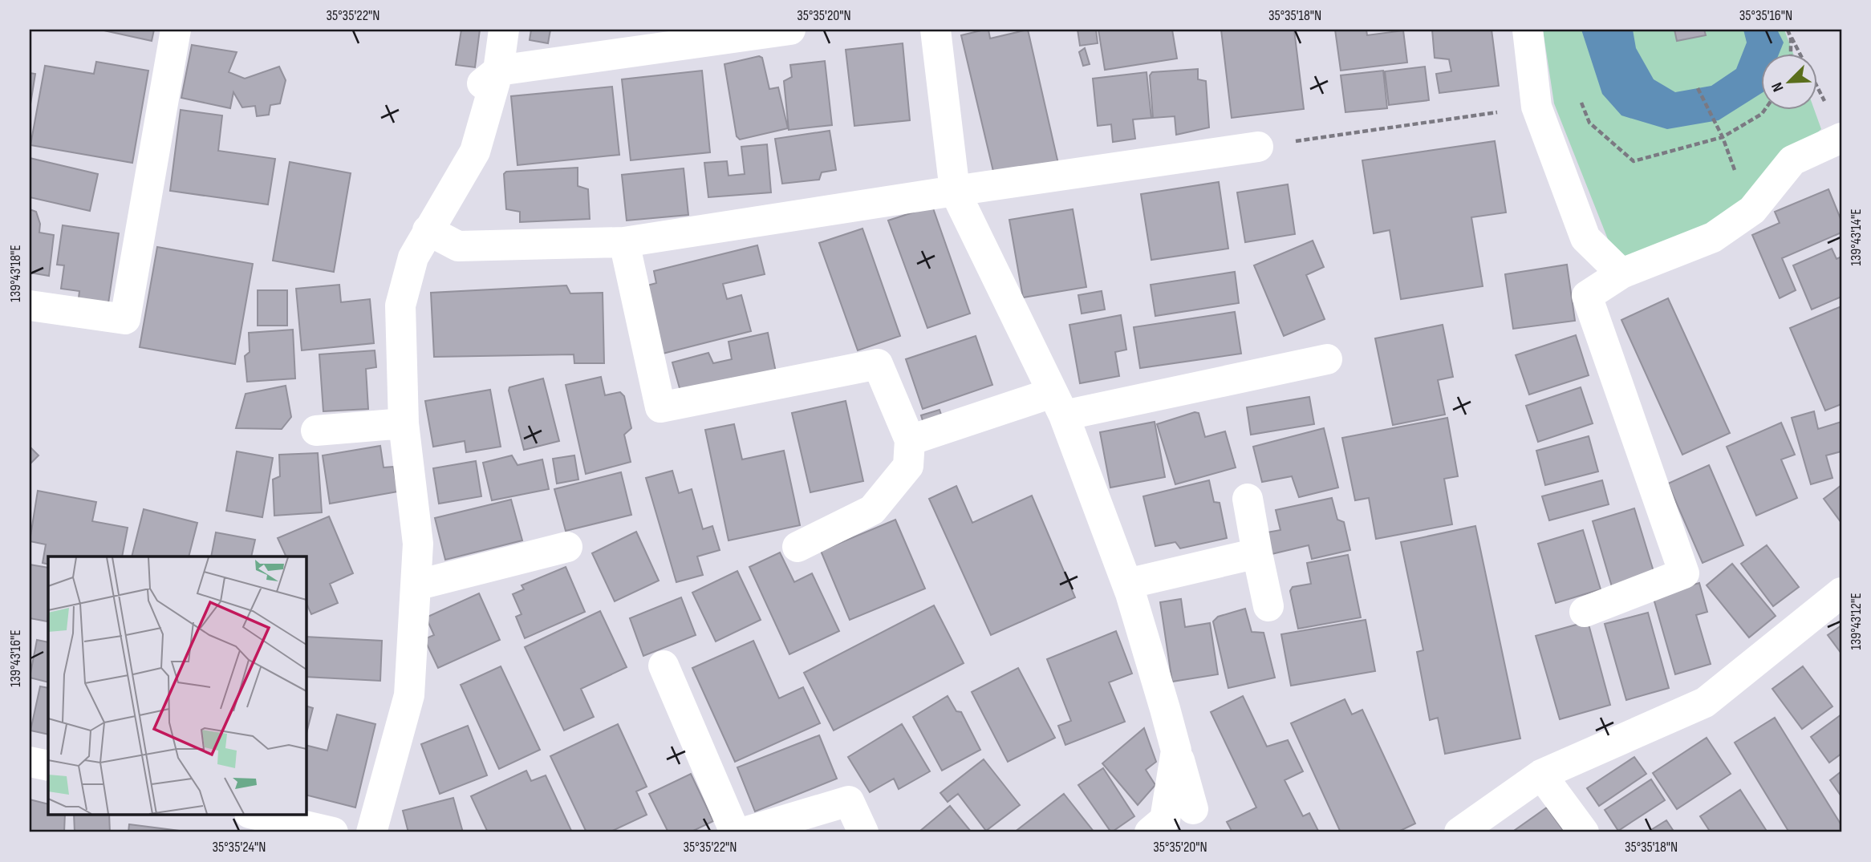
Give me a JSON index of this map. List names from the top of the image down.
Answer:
{
  "north": "bottom left",
  "coordinates": [
    "35°35'22\"N",
    "35°35'20\"N",
    "35°35'18\"N",
    "35°35'16\"N",
    "139°43'14\"E",
    "139°43'18\"E",
    "139°43'12\"E",
    "139°43'16\"E",
    "35°35'24\"N"
  ]
}
